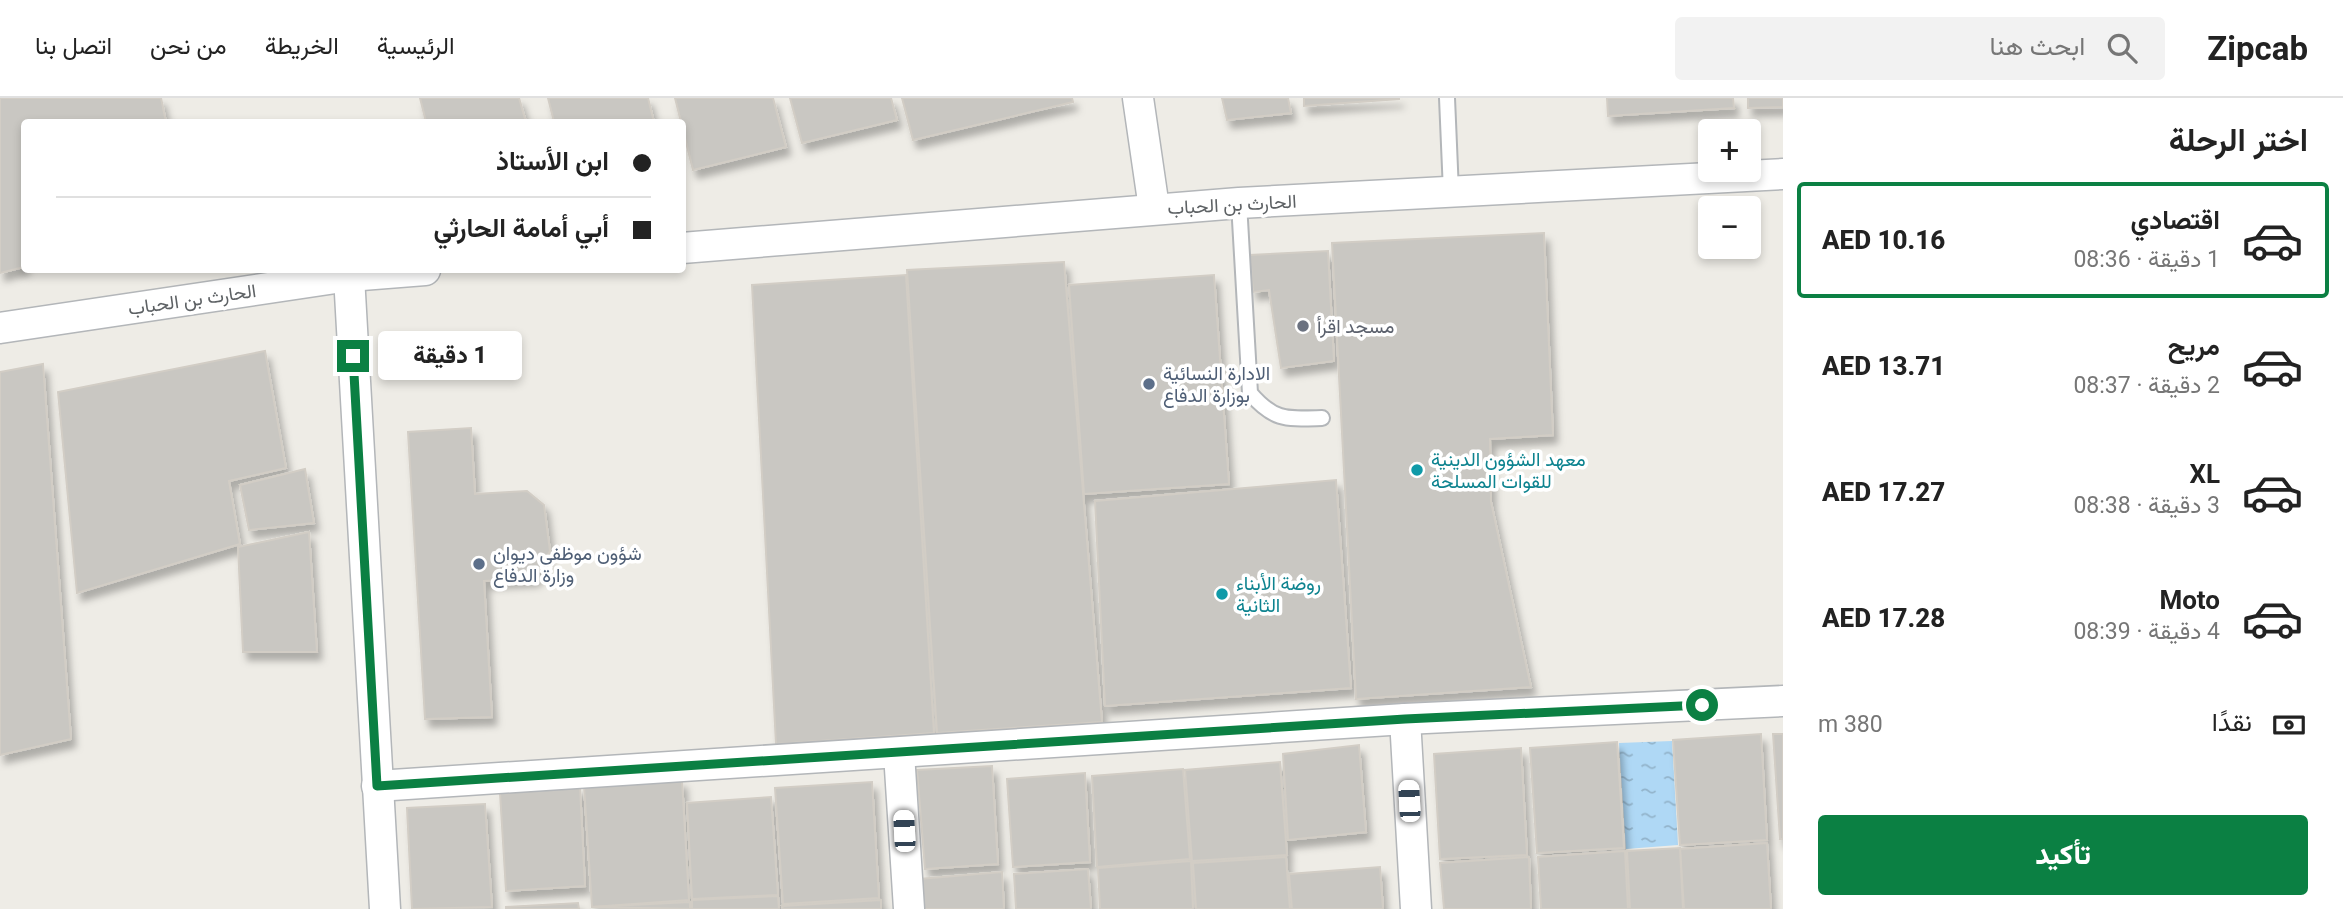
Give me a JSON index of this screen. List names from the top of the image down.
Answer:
{
  "streets": {
    "street": ["الحارث بن الحباب"]
  },
  "places": [
    "مسجد اقرأ",
    "الادارة النسائية بوزارة الدفاع",
    "معهد الشؤون الدينية للقوات المسلحة",
    "شؤون موظفي ديوان وزارة الدفاع",
    "روضة الأبناء الثانية"
  ],
  "page": {
    "header": "Zipcab",
    "search": "ابحث هنا",
    "nav": [
      "الرئيسية",
      "الخريطة",
      "من نحن",
      "اتصل بنا"
    ],
    "heading": "اختر الرحلة",
    "map_buttons": ["+", "−"],
    "banner": ["ابن الأستاذ", "أبي أمامة الحارثي"],
    "list": [
      {
        "name": "اقتصادي",
        "note": "1 دقيقة · 08:36",
        "value": "AED 10.16"
      },
      {
        "name": "مريح",
        "note": "2 دقيقة · 08:37",
        "value": "AED 13.71"
      },
      {
        "name": "XL",
        "note": "3 دقيقة · 08:38",
        "value": "AED 17.27"
      },
      {
        "name": "Moto",
        "note": "4 دقيقة · 08:39",
        "value": "AED 17.28"
      }
    ],
    "bubble": "1 دقيقة",
    "pay": ["نقدًا", "380 m"],
    "buttons": "تأكيد"
  }
}
